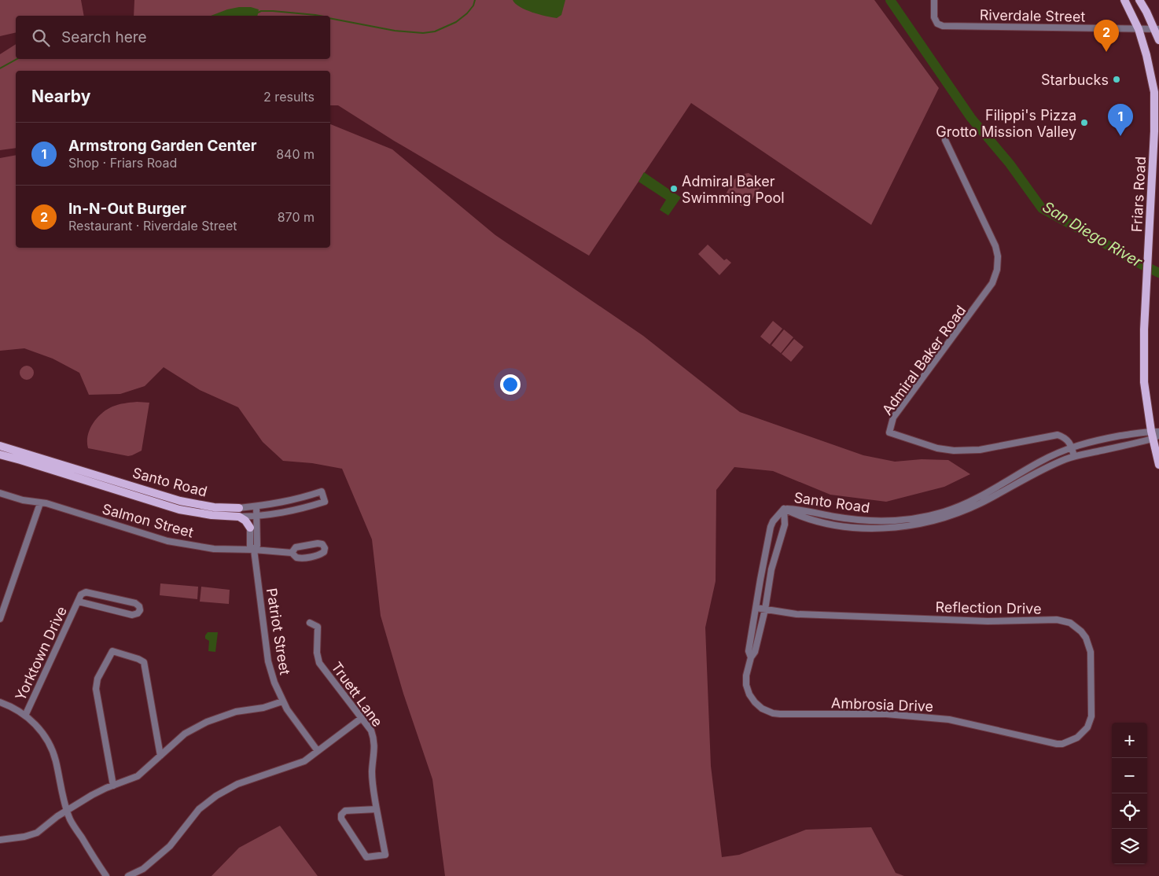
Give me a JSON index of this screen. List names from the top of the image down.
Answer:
{
  "streets": {
    "main road": ["Friars Road", "Santo Road"],
    "street": [
      "Riverdale Street",
      "Admiral Baker Road",
      "Salmon Street",
      "Reflection Drive",
      "Patriot Street",
      "Yorktown Drive",
      "Truett Lane",
      "Ambrosia Drive"
    ]
  },
  "crossings": [
    ["Riverdale Street", "Friars Road"],
    ["Friars Road", "Santo Road"],
    ["Admiral Baker Road", "Santo Road"],
    ["Santo Road", "Patriot Street"],
    ["Santo Road", "Ambrosia Drive"],
    ["Salmon Street", "Patriot Street"],
    ["Reflection Drive", "Ambrosia Drive"]
  ],
  "water": ["San Diego River"],
  "places": ["Starbucks", "Filippi's Pizza Grotto Mission Valley", "Admiral Baker Swimming Pool"],
  "page": {
    "search": "Search here",
    "pins": ["2", "1"],
    "heading": ["Nearby", "2 results"],
    "list": [
      {
        "mark": "1",
        "name": "Armstrong Garden Center",
        "note": "Shop · Friars Road",
        "value": "840 m"
      },
      {
        "mark": "2",
        "name": "In-N-Out Burger",
        "note": "Restaurant · Riverdale Street",
        "value": "870 m"
      }
    ],
    "map_buttons": ["+", "−"]
  }
}
